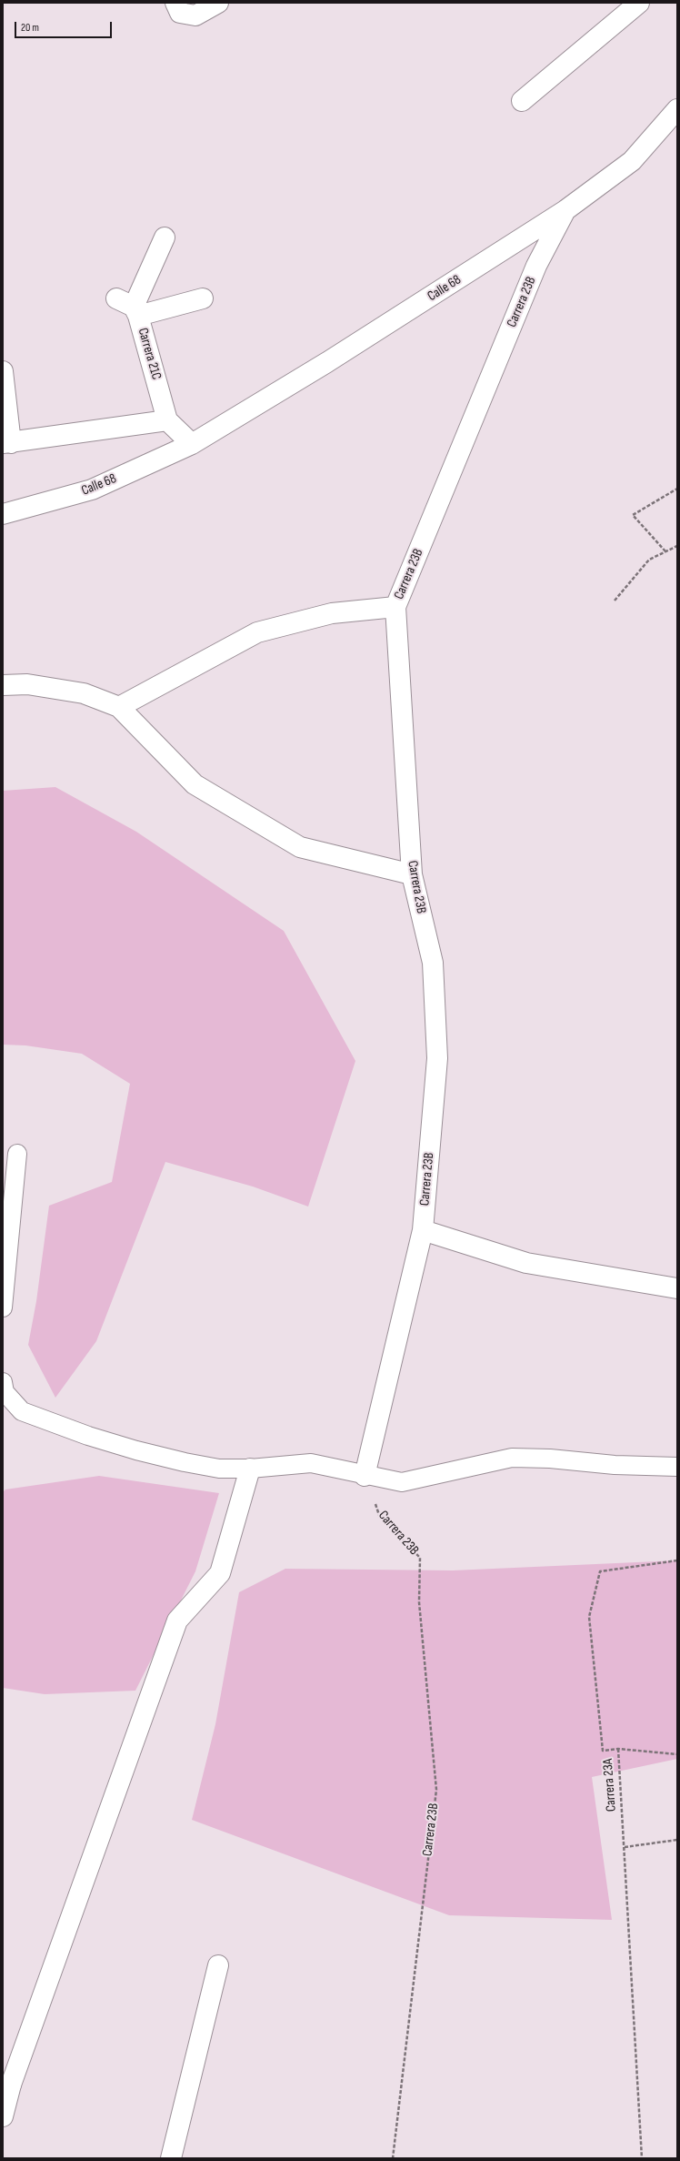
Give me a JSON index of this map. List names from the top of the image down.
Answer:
{
  "streets": {
    "street": ["Calle 68", "Carrera 23B", "Carrera 21C"],
    "path": ["Carrera 23A"]
  },
  "crossings": [
    ["Calle 68", "Carrera 23B"]
  ],
  "scale_bar": "20 m"
}
